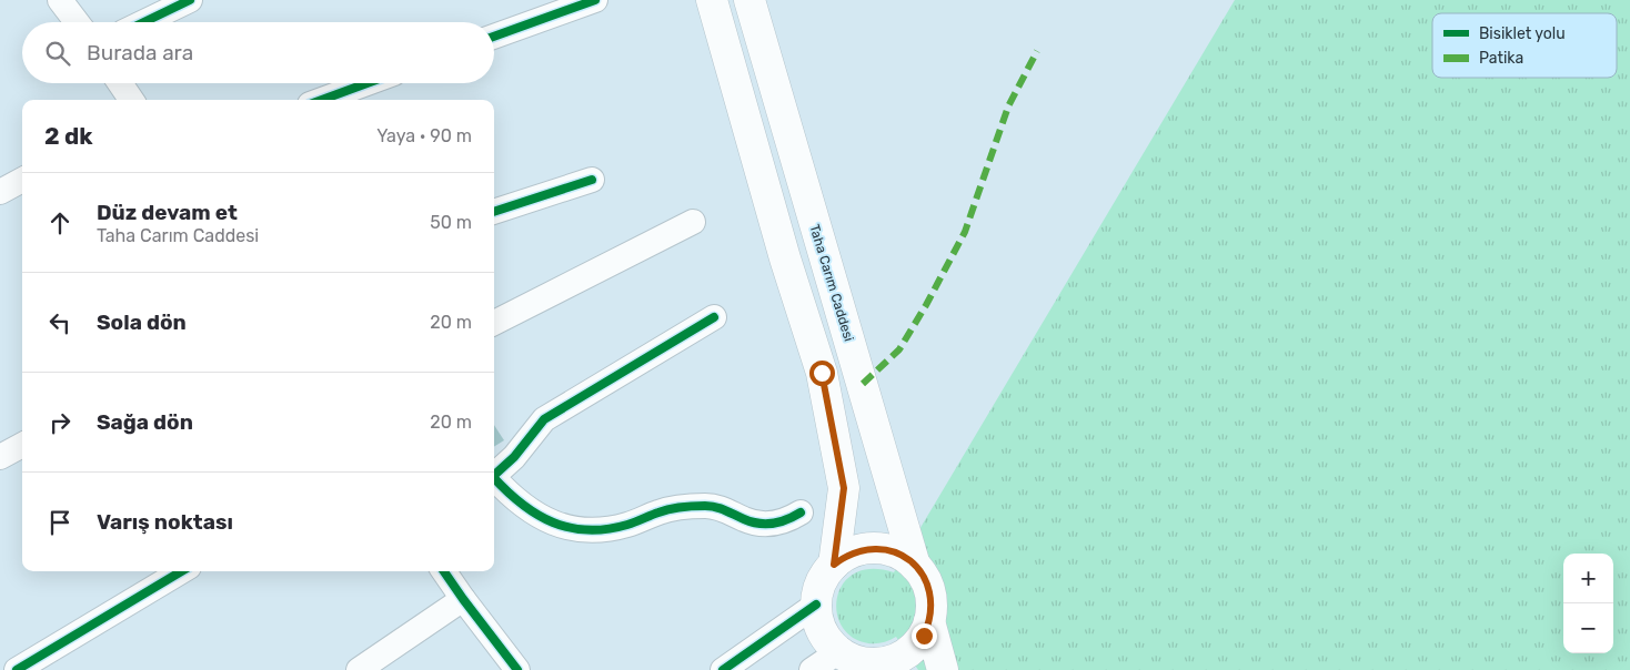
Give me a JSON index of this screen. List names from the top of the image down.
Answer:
{
  "streets": {
    "main road": ["Taha Carım Caddesi"]
  },
  "legend": ["Bisiklet yolu", "Patika"],
  "page": {
    "search": "Burada ara",
    "heading": ["2 dk", "Yaya · 90 m"],
    "list": [
      ["Düz devam et", "Taha Carım Caddesi", "50 m"],
      ["Sola dön", "20 m"],
      ["Sağa dön", "20 m"],
      "Varış noktası"
    ],
    "map_buttons": ["+", "−"]
  }
}
